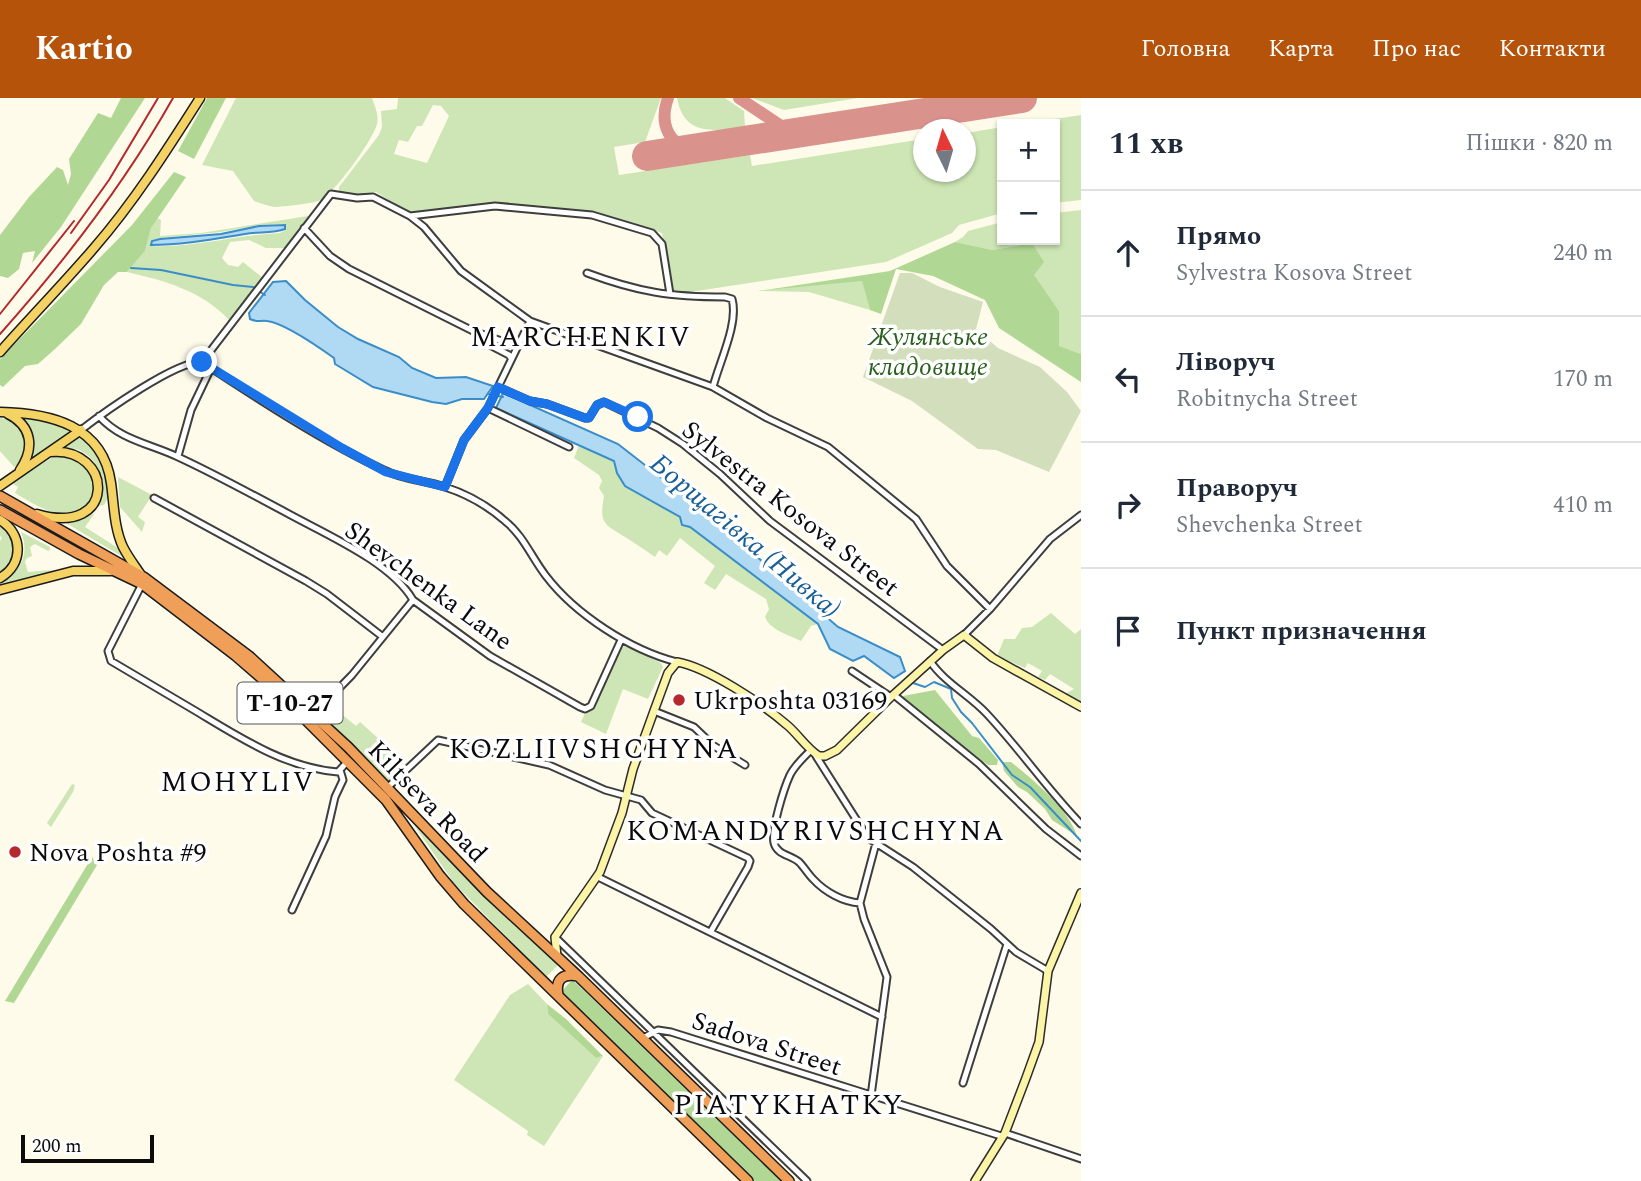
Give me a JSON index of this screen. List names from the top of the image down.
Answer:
{
  "streets": {
    "highway": ["Т-10-27", "Kiltseva Road"],
    "street": ["Sylvestra Kosova Street", "Shevchenka Lane", "Sadova Street"]
  },
  "crossings": [
    ["Т-10-27", "Kiltseva Road"],
    ["Kiltseva Road", "Sadova Street"]
  ],
  "districts": [
    "MARCHENKIV",
    "KOZLIIVSHCHYNA",
    "MOHYLIV",
    "KOMANDYRIVSHCHYNA",
    "PIATYKHATKY"
  ],
  "water": ["Борщагівка (Нивка)"],
  "parks": ["Жулянське кладовище"],
  "places": ["Ukrposhta 03169", "Nova Poshta #9"],
  "scale_bar": "200 m",
  "north": "top",
  "page": {
    "header": "Kartio",
    "nav": [
      "Головна",
      "Карта",
      "Про нас",
      "Контакти"
    ],
    "heading": ["11 хв", "Пішки · 820 m"],
    "map_buttons": ["+", "−"],
    "list": [
      ["Прямо", "Sylvestra Kosova Street", "240 m"],
      ["Ліворуч", "Robitnycha Street", "170 m"],
      ["Праворуч", "Shevchenka Street", "410 m"],
      "Пункт призначення"
    ],
    "scale": "200 m"
  }
}
